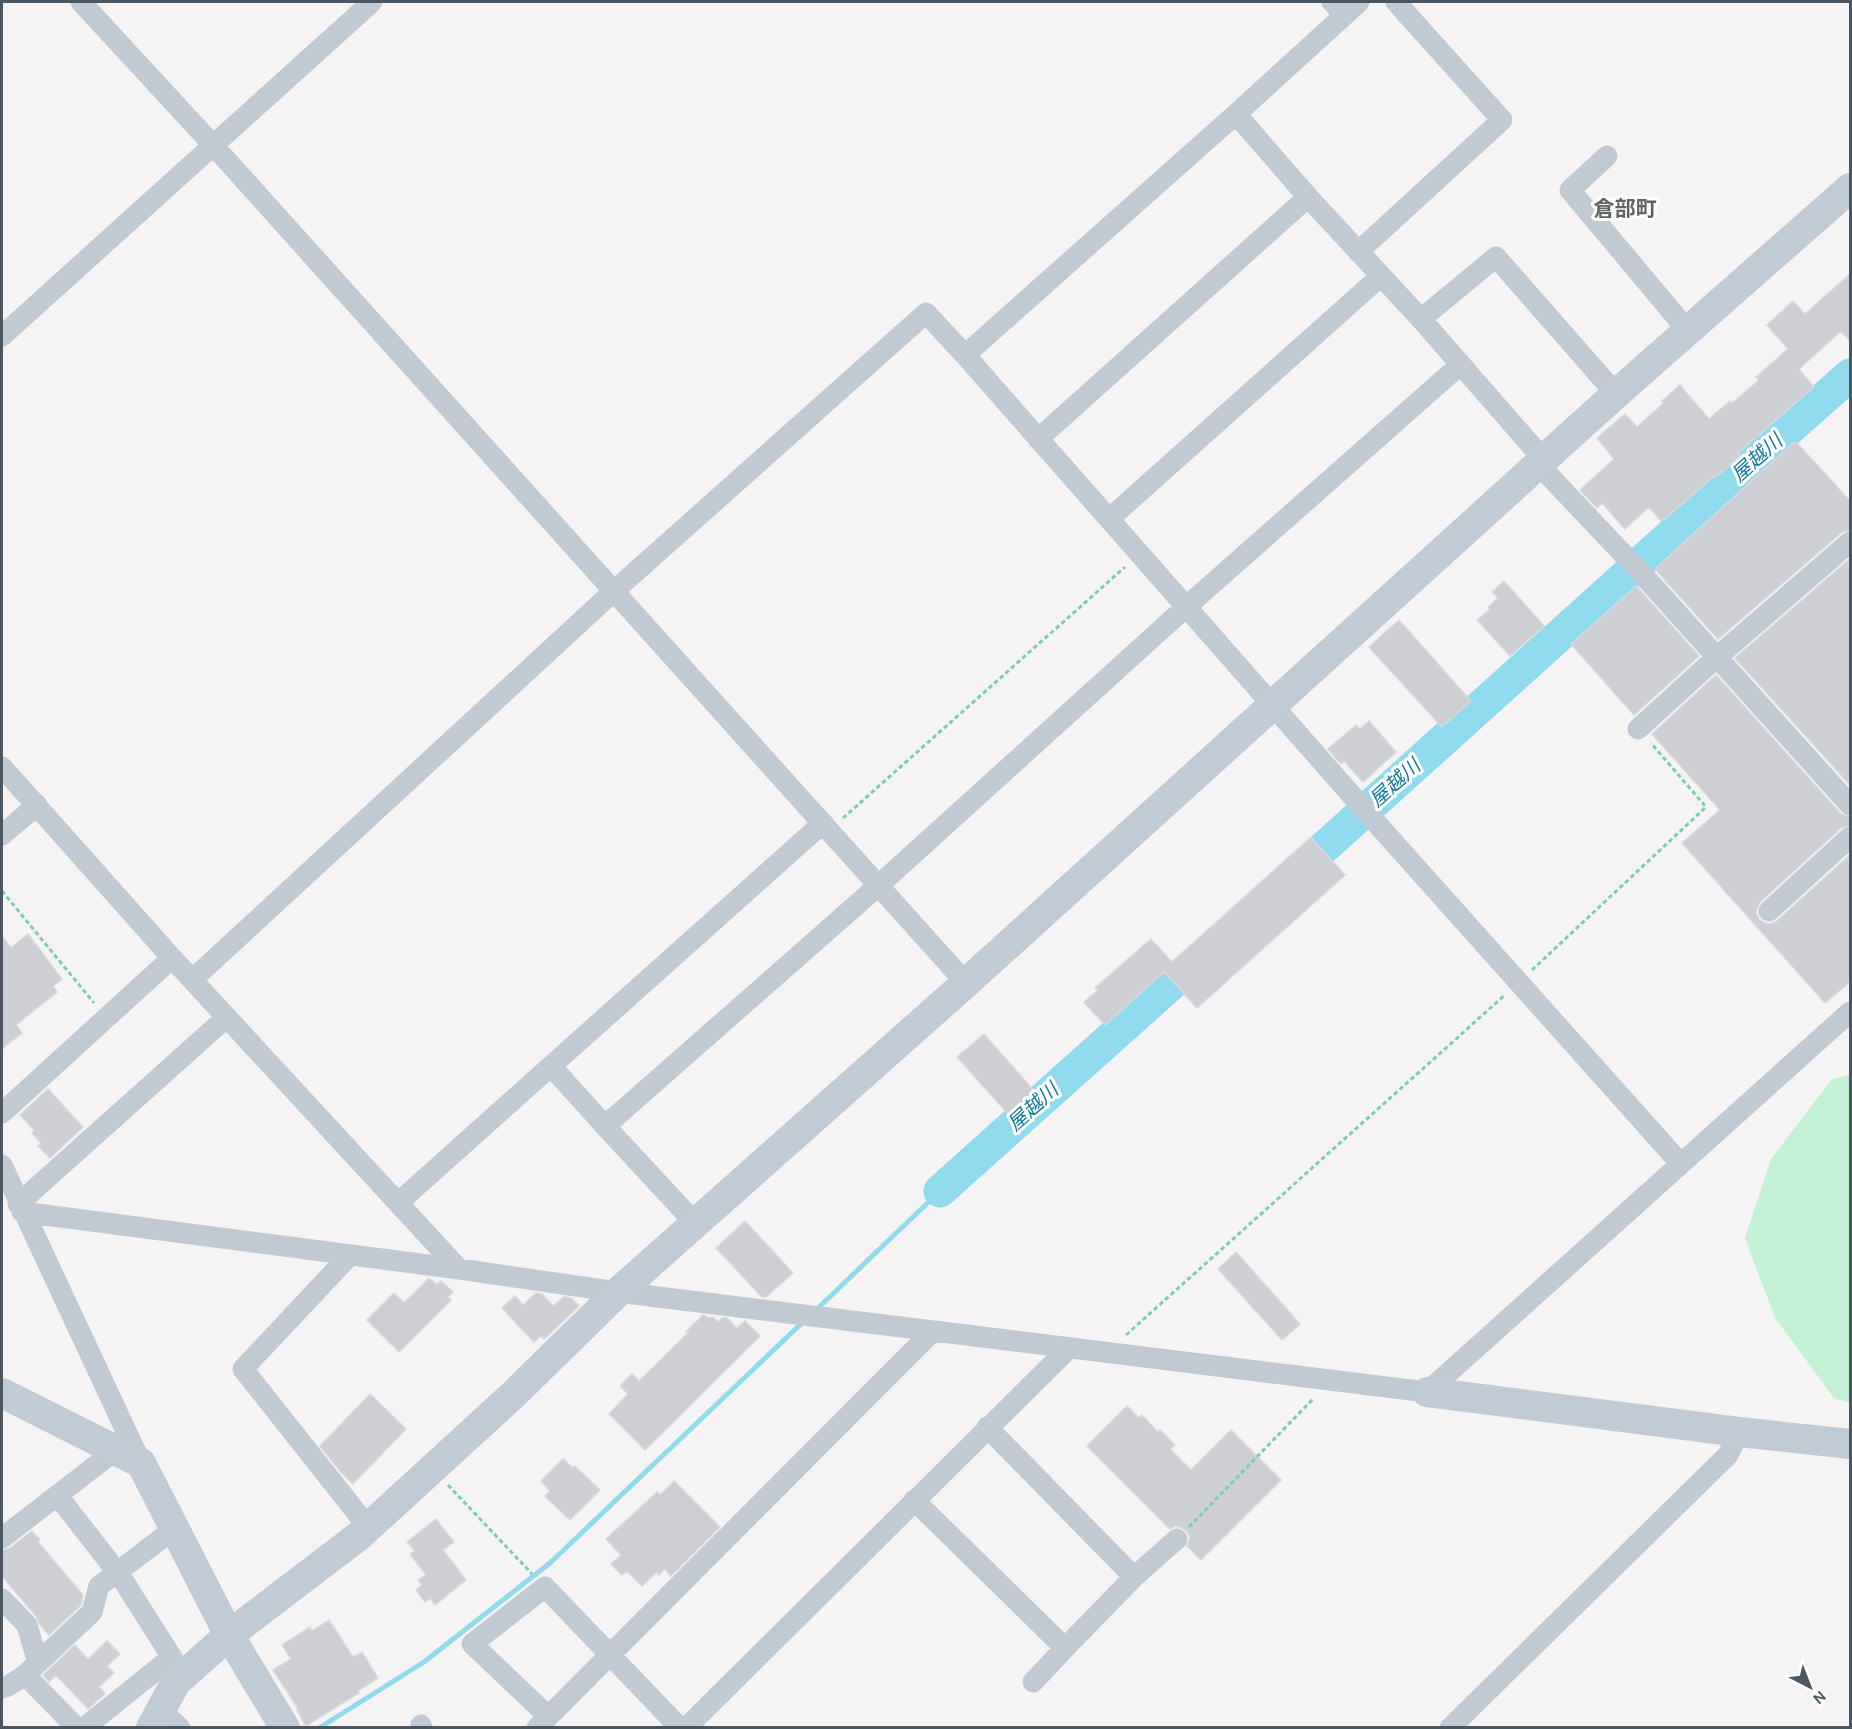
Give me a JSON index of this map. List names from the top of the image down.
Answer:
{
  "districts": ["倉部町"],
  "water": ["屋越川"],
  "north": "bottom right"
}
